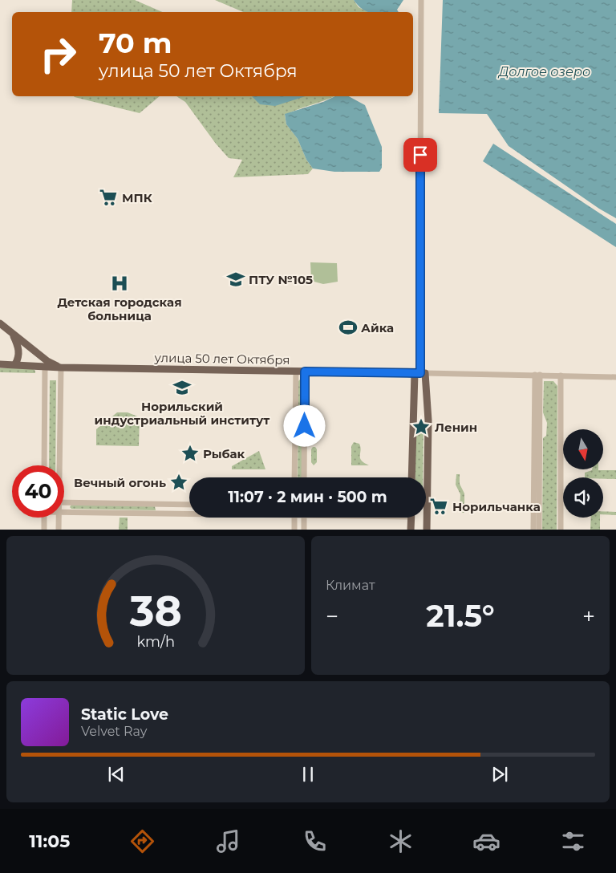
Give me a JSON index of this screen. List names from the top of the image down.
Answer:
{
  "streets": {
    "main road": ["улица 50 лет Октября"]
  },
  "water": ["Долгое озеро"],
  "places": {
    "supermarket": ["МПК", "Норильчанка"],
    "school or university": ["ПТУ №105", "Норильский индустриальный институт"],
    "hospital": ["Детская городская больница"],
    "sports": ["Айка"],
    "place": ["Ленин", "Рыбак", "Вечный огонь"]
  },
  "north": "bottom",
  "page": {
    "turn": ["70 m", "улица 50 лет Октября"],
    "limit": "40",
    "trip": "11:07 · 2 мин · 500 m",
    "tile": "Климат",
    "heat": ["−", "21.5°", "+"],
    "song": ["Static Love", "Velvet Ray"],
    "tabs": "11:05",
    "gauge": ["38", "km/h"]
  }
}
